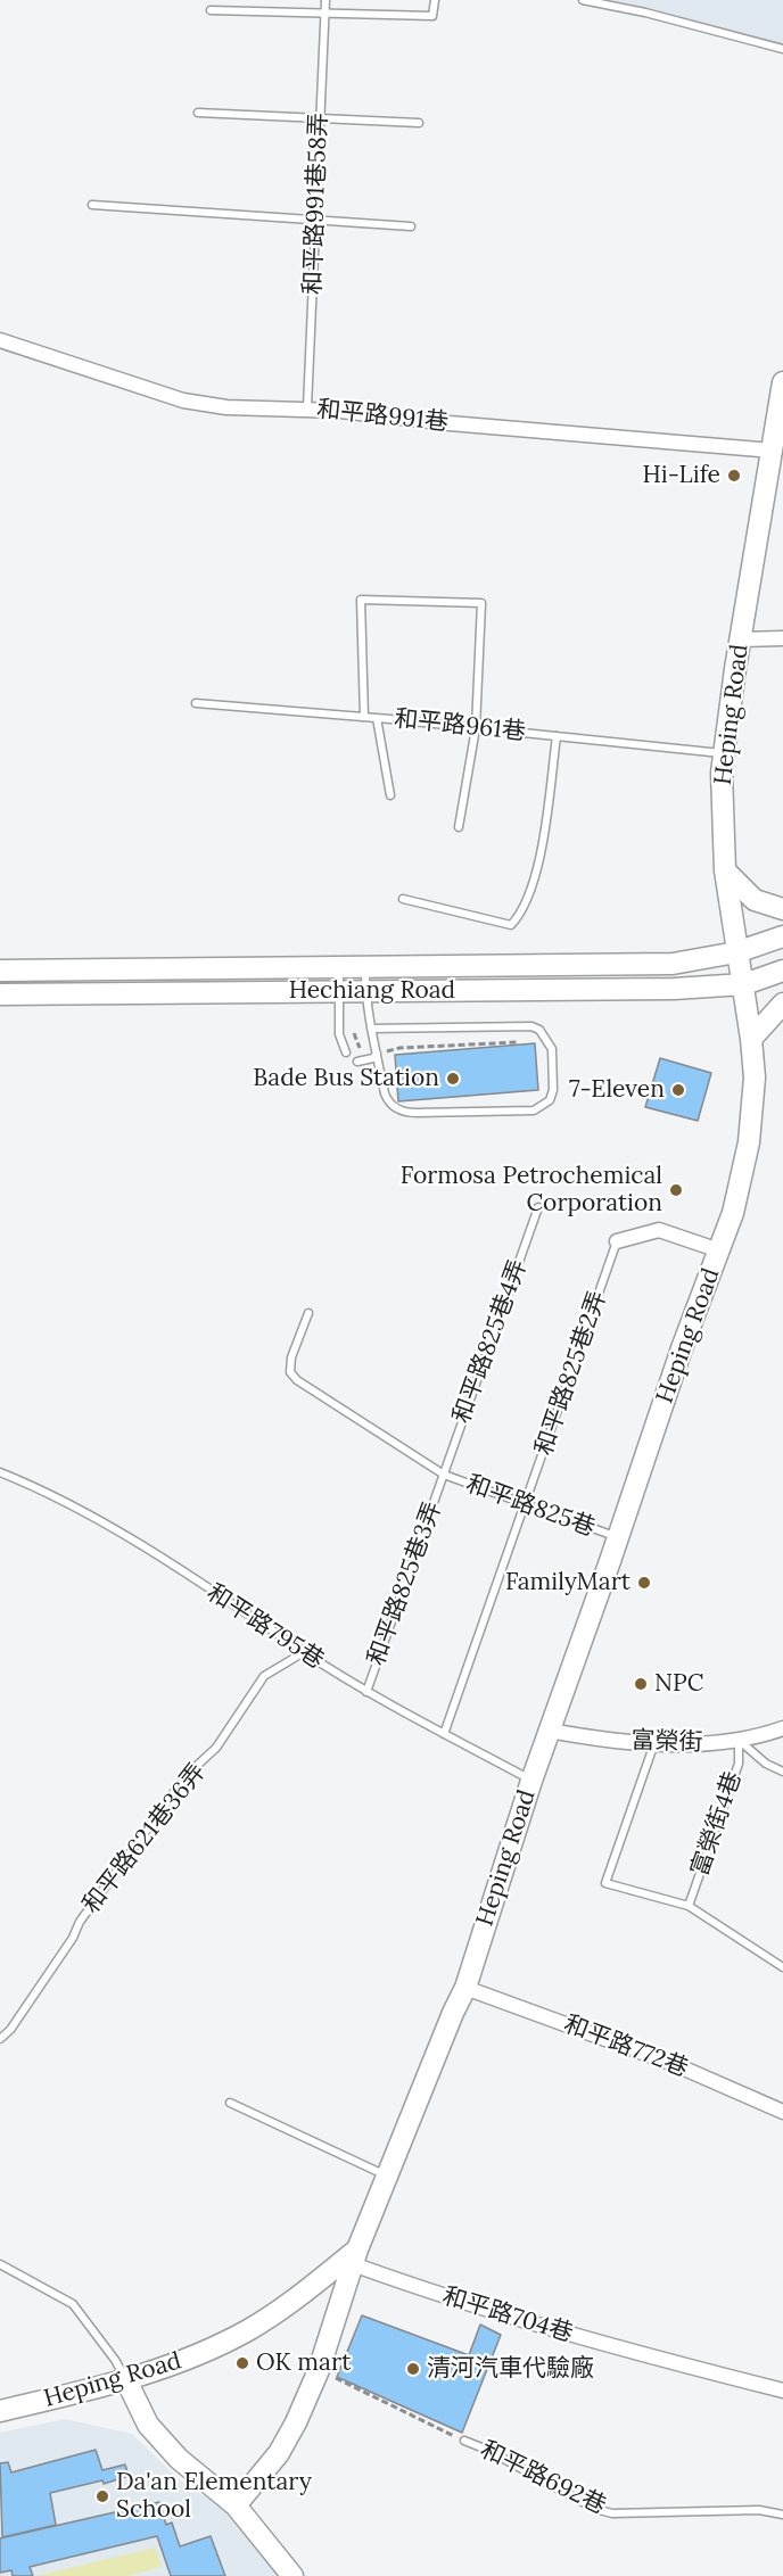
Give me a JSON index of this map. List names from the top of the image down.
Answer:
{
  "streets": {
    "street": [
      "和平路991巷",
      "Heping Road",
      "Hechiang Road",
      "富榮街",
      "和平路772巷",
      "和平路704巷"
    ],
    "lane": [
      "和平路991巷58弄",
      "和平路961巷",
      "和平路825巷4弄",
      "和平路825巷2弄",
      "和平路825巷",
      "和平路825巷3弄",
      "和平路795巷",
      "富榮街4巷",
      "和平路621巷36弄",
      "和平路692巷"
    ]
  },
  "crossings": [
    ["和平路991巷58弄", "和平路991巷"],
    ["和平路991巷", "Heping Road"],
    ["Heping Road", "和平路961巷"],
    ["Heping Road", "Hechiang Road"],
    ["Heping Road", "和平路825巷"],
    ["Heping Road", "和平路795巷"],
    ["Heping Road", "富榮街"],
    ["Heping Road", "和平路772巷"],
    ["Heping Road", "和平路704巷"],
    ["Heping Road", "和平路692巷"],
    ["和平路825巷4弄", "和平路825巷"],
    ["和平路825巷4弄", "和平路825巷3弄"],
    ["和平路825巷2弄", "和平路825巷"],
    ["和平路825巷2弄", "和平路795巷"],
    ["和平路825巷", "和平路825巷3弄"],
    ["和平路825巷3弄", "和平路795巷"],
    ["和平路795巷", "和平路621巷36弄"],
    ["富榮街", "富榮街4巷"]
  ],
  "places": [
    "Hi-Life",
    "Bade Bus Station",
    "7-Eleven",
    "Formosa Petrochemical Corporation",
    "FamilyMart",
    "NPC",
    "OK mart",
    "清河汽車代驗廠",
    "Da'an Elementary School"
  ]
}
